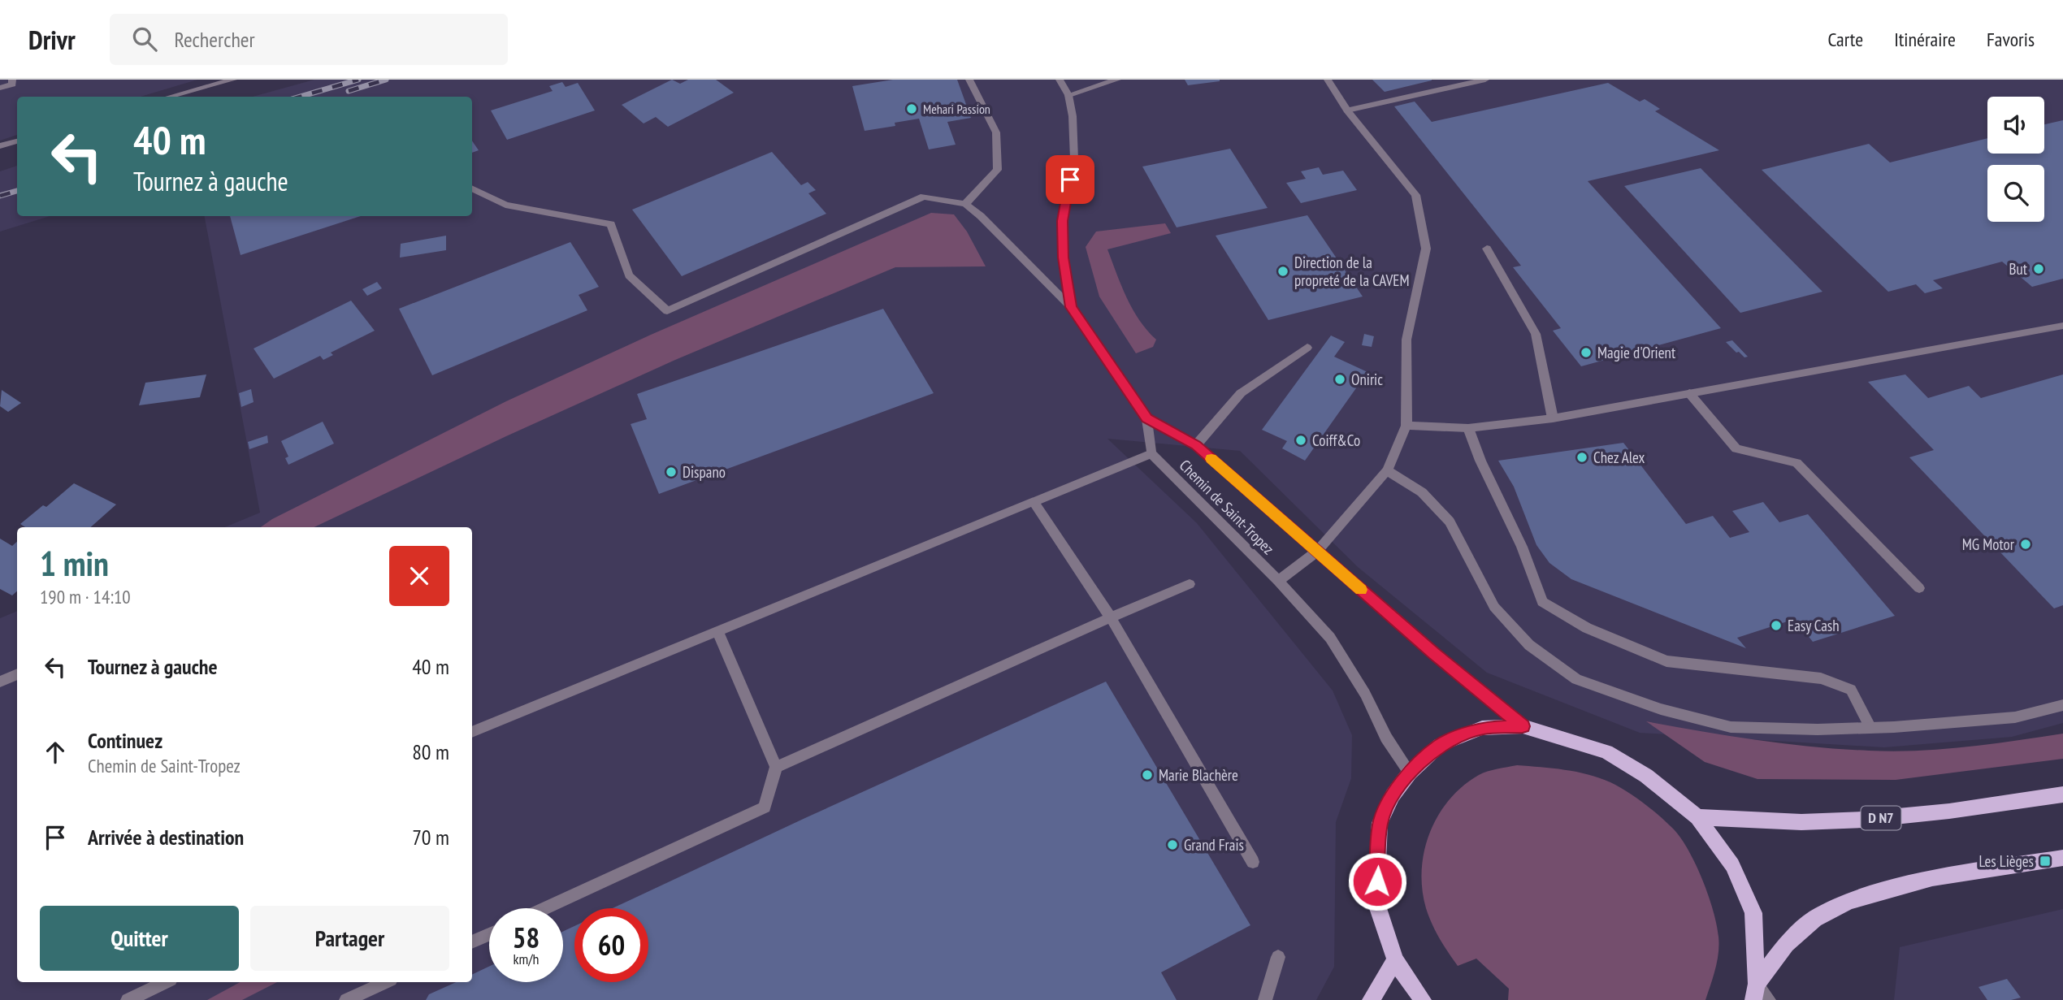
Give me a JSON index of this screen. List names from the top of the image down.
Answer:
{
  "streets": {
    "main road": ["D N7"],
    "street": ["Chemin de Saint-Tropez"]
  },
  "places": {
    "other": [
      "Mehari Passion",
      "But",
      "Direction de la propreté de la CAVEM",
      "Magie d'Orient",
      "Oniric",
      "Coiff&Co",
      "Chez Alex",
      "Dispano",
      "MG Motor",
      "Easy Cash",
      "Marie Blachère",
      "Grand Frais"
    ],
    "transit": ["Les Lièges"]
  },
  "page": {
    "header": "Drivr",
    "search": "Rechercher",
    "nav": ["Carte", "Itinéraire", "Favoris"],
    "turn": ["40 m", "Tournez à gauche"],
    "heading": ["1 min", "190 m · 14:10"],
    "list": [
      {
        "name": "Tournez à gauche",
        "value": "40 m"
      },
      {
        "name": "Continuez",
        "note": "Chemin de Saint-Tropez",
        "value": "80 m"
      },
      {
        "name": "Arrivée à destination",
        "value": "70 m"
      }
    ],
    "buttons": ["Quitter", "Partager"],
    "speed": "58 km/h",
    "limit": "60"
  }
}
